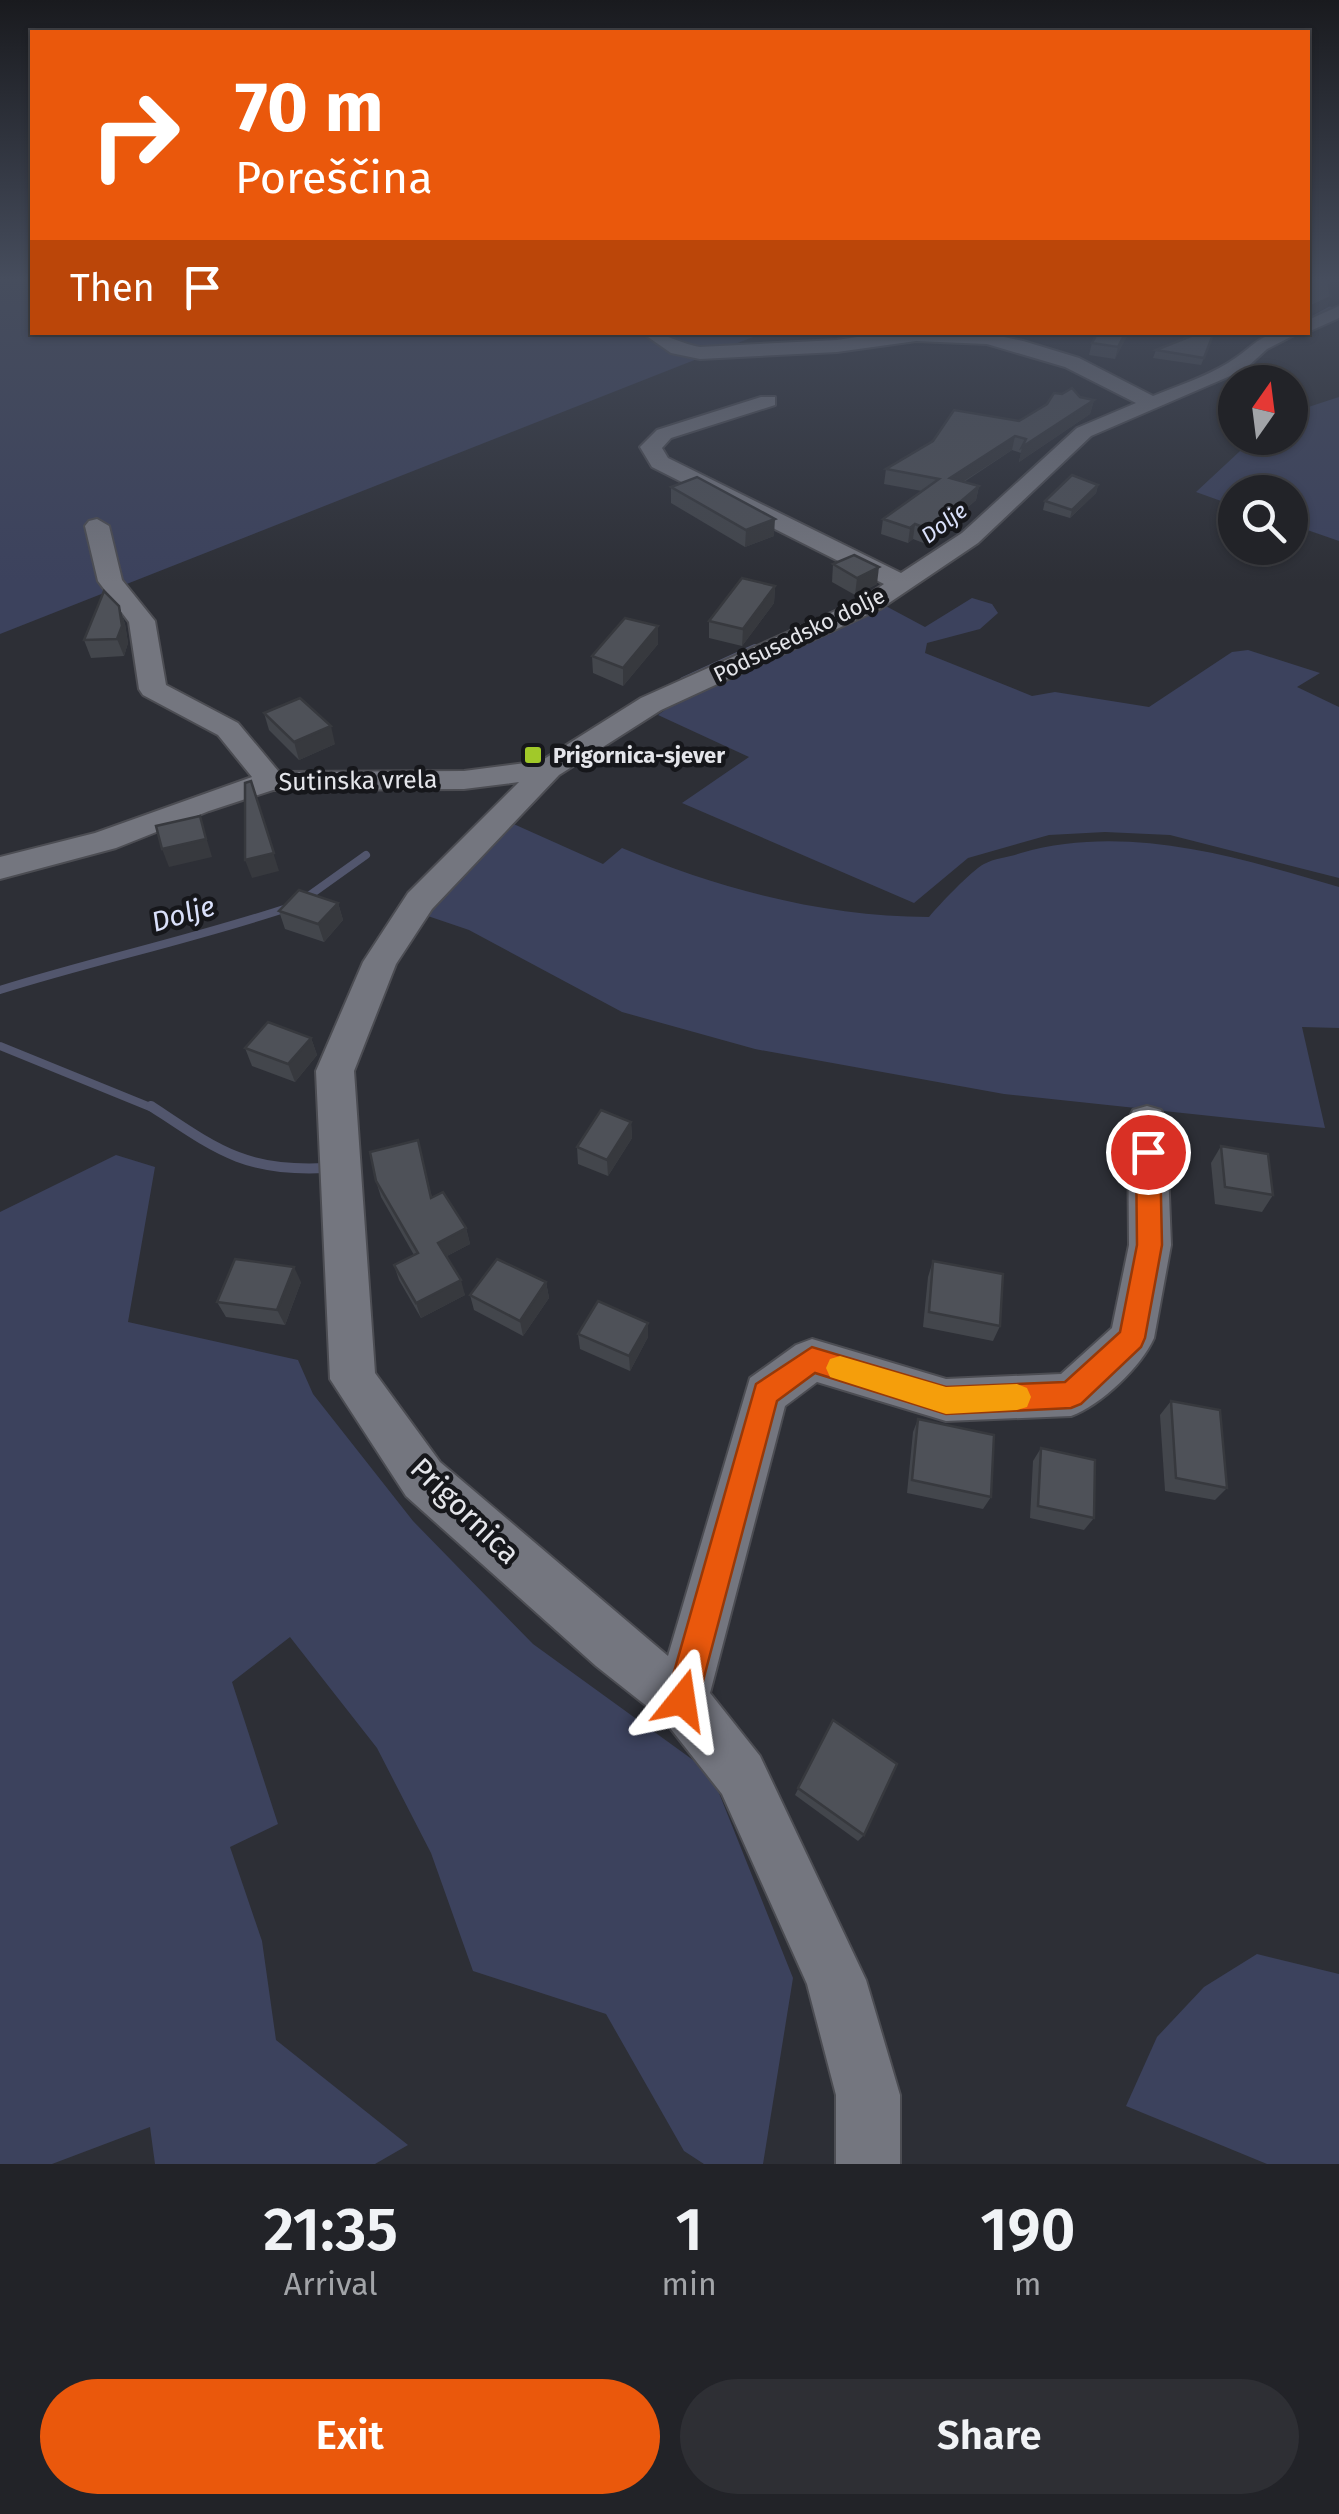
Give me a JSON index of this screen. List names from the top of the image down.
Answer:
{
  "streets": {
    "street": ["Podsusedsko dolje", "Sutinska vrela", "Prigornica"]
  },
  "crossings": [
    ["Podsusedsko dolje", "Sutinska vrela"],
    ["Podsusedsko dolje", "Prigornica"],
    ["Sutinska vrela", "Prigornica"]
  ],
  "water": ["Dolje"],
  "places": {
    "transit": ["Prigornica-sjever"]
  },
  "north": "top",
  "page": {
    "turn": ["70 m", "Poreščina"],
    "then": "Then",
    "eta": [
      "21:35",
      "Arrival",
      "1",
      "min",
      "190",
      "m"
    ],
    "buttons": ["Exit", "Share"]
  }
}
